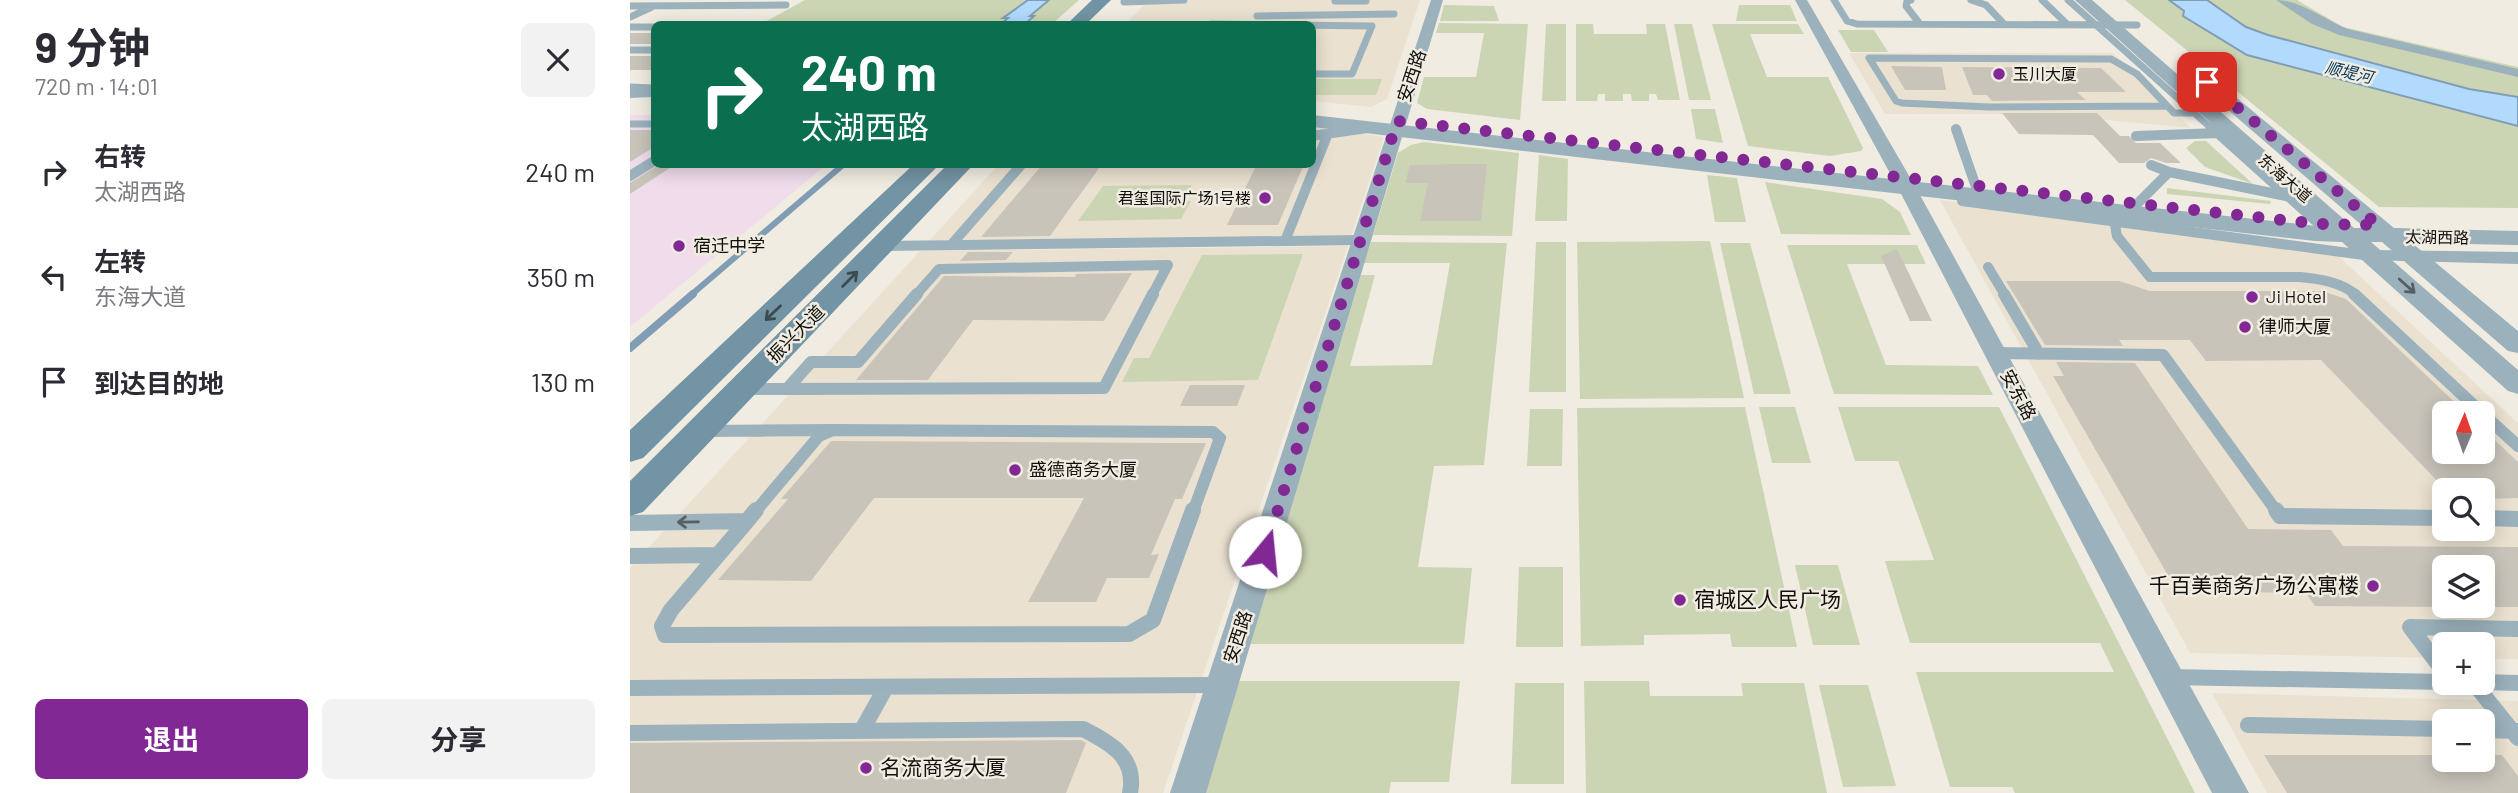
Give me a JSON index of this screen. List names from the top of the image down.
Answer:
{
  "streets": {
    "main road": ["振兴大道"],
    "street": [
      "安西路",
      "东海大道",
      "太湖西路",
      "安东路"
    ]
  },
  "crossings": [
    ["安西路", "太湖西路"],
    ["东海大道", "太湖西路"],
    ["太湖西路", "安东路"]
  ],
  "water": ["顺堤河"],
  "places": [
    "玉川大厦",
    "君玺国际广场1号楼",
    "宿迁中学",
    "Ji Hotel",
    "律师大厦",
    "盛德商务大厦",
    "千百美商务广场公寓楼",
    "宿城区人民广场",
    "名流商务大厦"
  ],
  "north": "top",
  "page": {
    "heading": ["9 分钟", "720 m · 14:01"],
    "turn": ["240 m", "太湖西路"],
    "list": [
      {
        "name": "右转",
        "note": "太湖西路",
        "value": "240 m"
      },
      {
        "name": "左转",
        "note": "东海大道",
        "value": "350 m"
      },
      {
        "name": "到达目的地",
        "value": "130 m"
      }
    ],
    "map_buttons": ["+", "−"],
    "buttons": ["退出", "分享"]
  }
}
